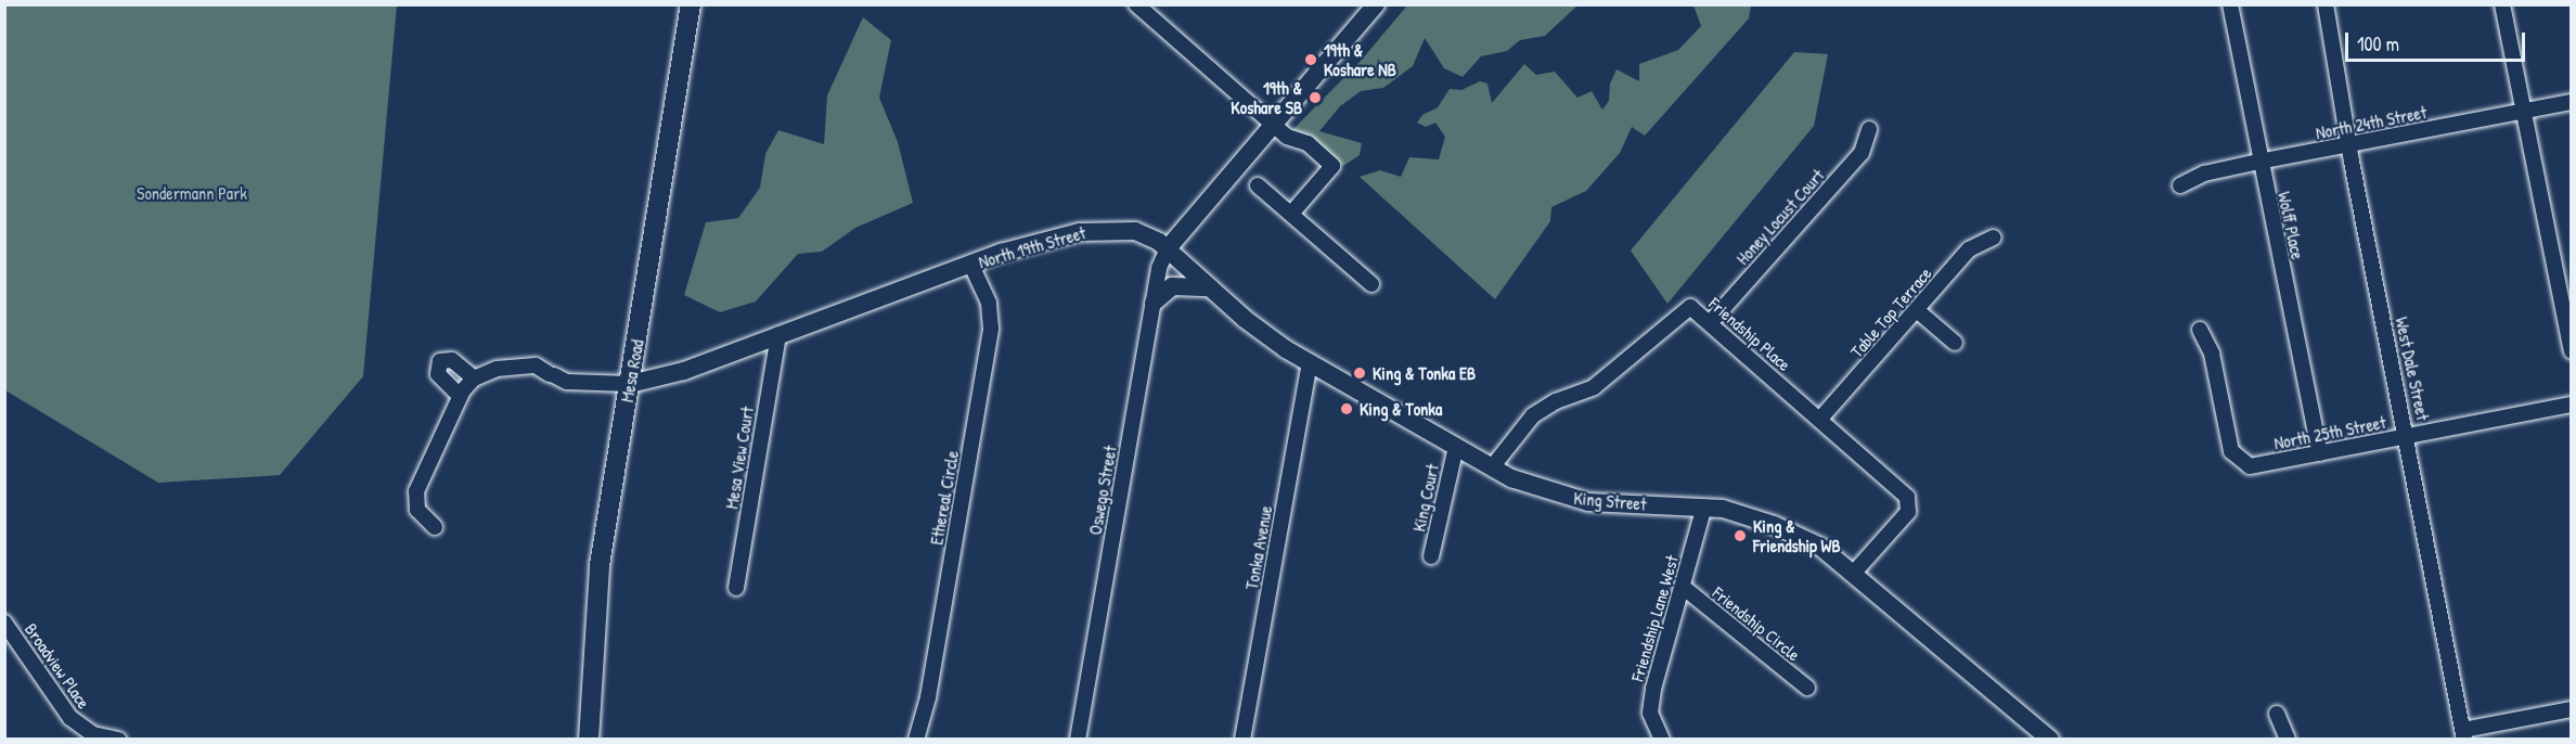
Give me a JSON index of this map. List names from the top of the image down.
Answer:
{
  "streets": {
    "main road": ["Mesa Road"],
    "street": [
      "North 24th Street",
      "Honey Locust Court",
      "Wolff Place",
      "North 19th Street",
      "Table Top Terrace",
      "Friendship Place",
      "West Dale Street",
      "North 25th Street",
      "Mesa View Court",
      "Oswego Street",
      "Ethereal Circle",
      "King Court",
      "King Street",
      "Tonka Avenue",
      "Friendship Lane West",
      "Friendship Circle",
      "Broadview Place"
    ]
  },
  "crossings": [
    ["North 24th Street", "Wolff Place"],
    ["North 24th Street", "West Dale Street"],
    ["Honey Locust Court", "Friendship Place"],
    ["Wolff Place", "North 25th Street"],
    ["North 19th Street", "Mesa Road"],
    ["North 19th Street", "Mesa View Court"],
    ["North 19th Street", "Oswego Street"],
    ["North 19th Street", "Ethereal Circle"],
    ["North 19th Street", "King Street"],
    ["Table Top Terrace", "Friendship Place"],
    ["Friendship Place", "King Street"],
    ["West Dale Street", "North 25th Street"],
    ["Oswego Street", "King Street"],
    ["King Court", "King Street"],
    ["King Street", "Tonka Avenue"],
    ["King Street", "Friendship Lane West"],
    ["Friendship Lane West", "Friendship Circle"]
  ],
  "parks": ["Sondermann Park"],
  "places": [
    "19th & Koshare NB",
    "19th & Koshare SB",
    "King & Tonka EB",
    "King & Tonka",
    "King & Friendship WB"
  ],
  "scale_bar": "100 m"
}
